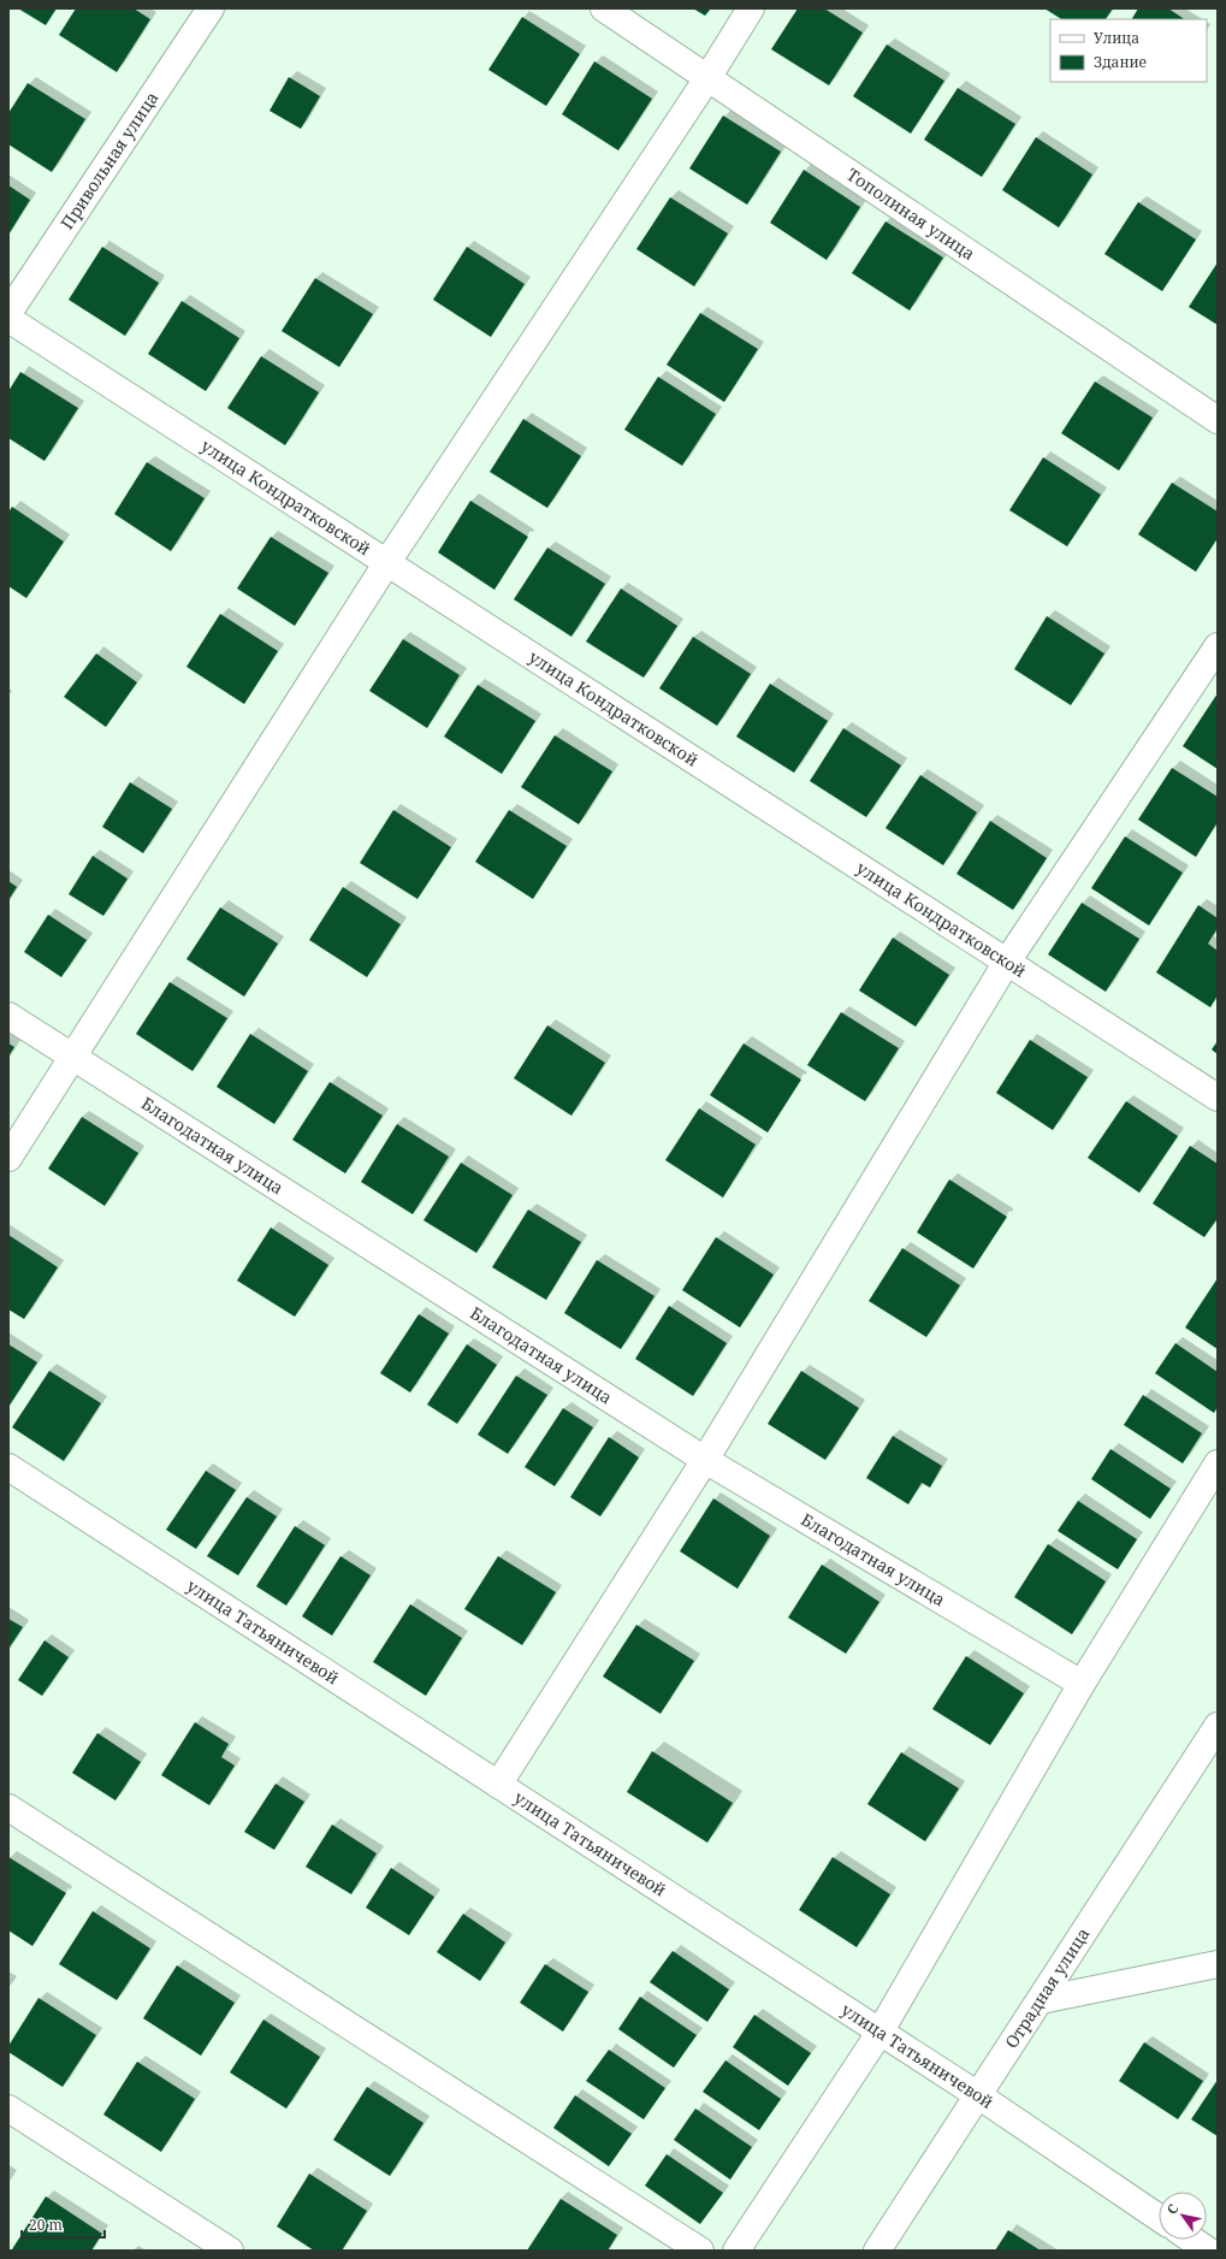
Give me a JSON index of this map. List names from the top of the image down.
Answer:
{
  "streets": {
    "street": [
      "Привольная улица",
      "Тополиная улица",
      "улица Кондратковской",
      "Благодатная улица",
      "улица Татьяничевой",
      "Отрадная улица"
    ]
  },
  "crossings": [
    ["улица Татьяничевой", "Отрадная улица"]
  ],
  "legend": ["Улица", "Здание"],
  "scale_bar": "20 m",
  "north": "top left"
}
